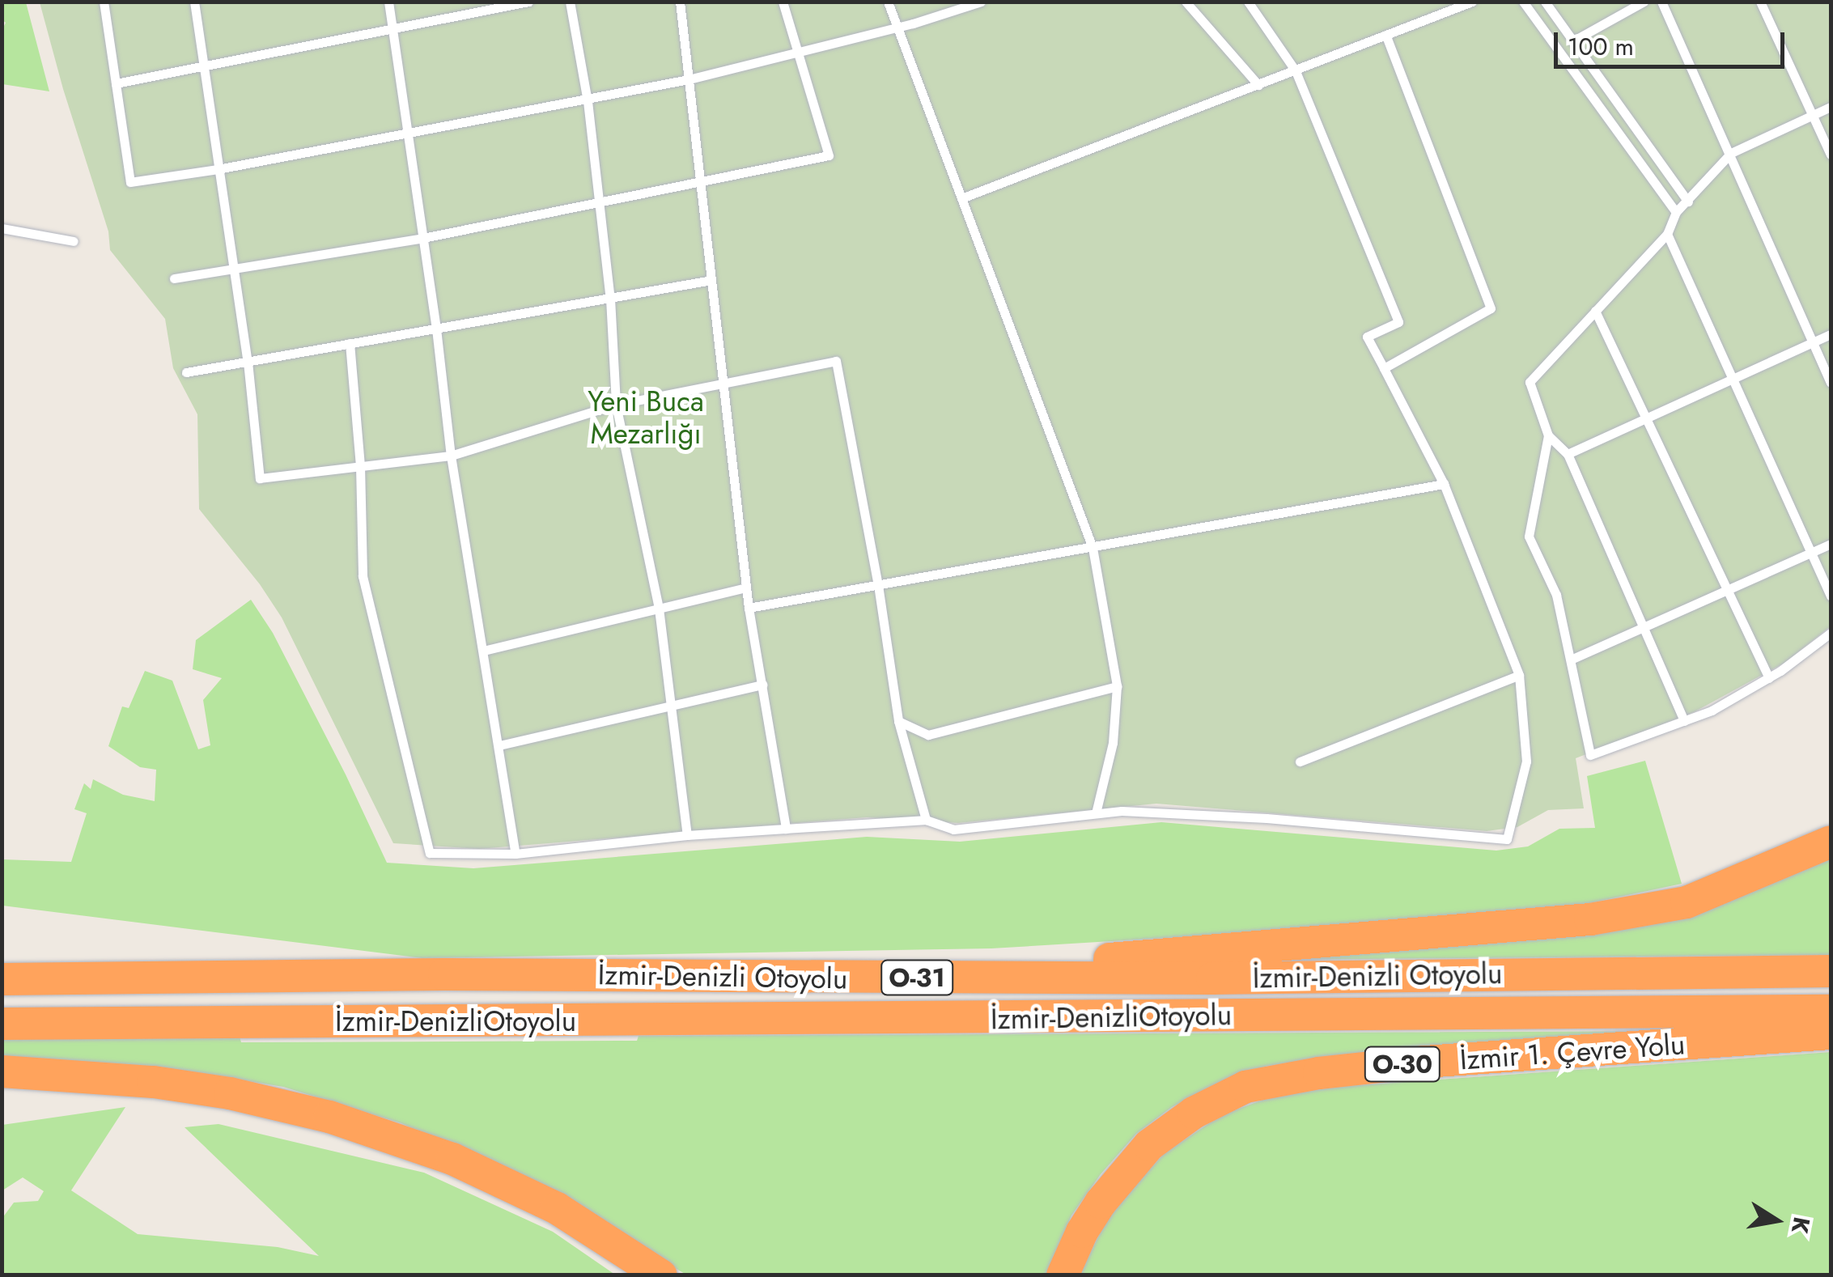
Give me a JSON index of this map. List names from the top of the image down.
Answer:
{
  "streets": {
    "highway": [
      "İzmir-Denizli Otoyolu",
      "O-31",
      "İzmir-DenizliOtoyolu",
      "İzmir 1. Çevre Yolu",
      "O-30"
    ]
  },
  "parks": ["Yeni Buca Mezarlığı"],
  "scale_bar": "100 m",
  "north": "right"
}
